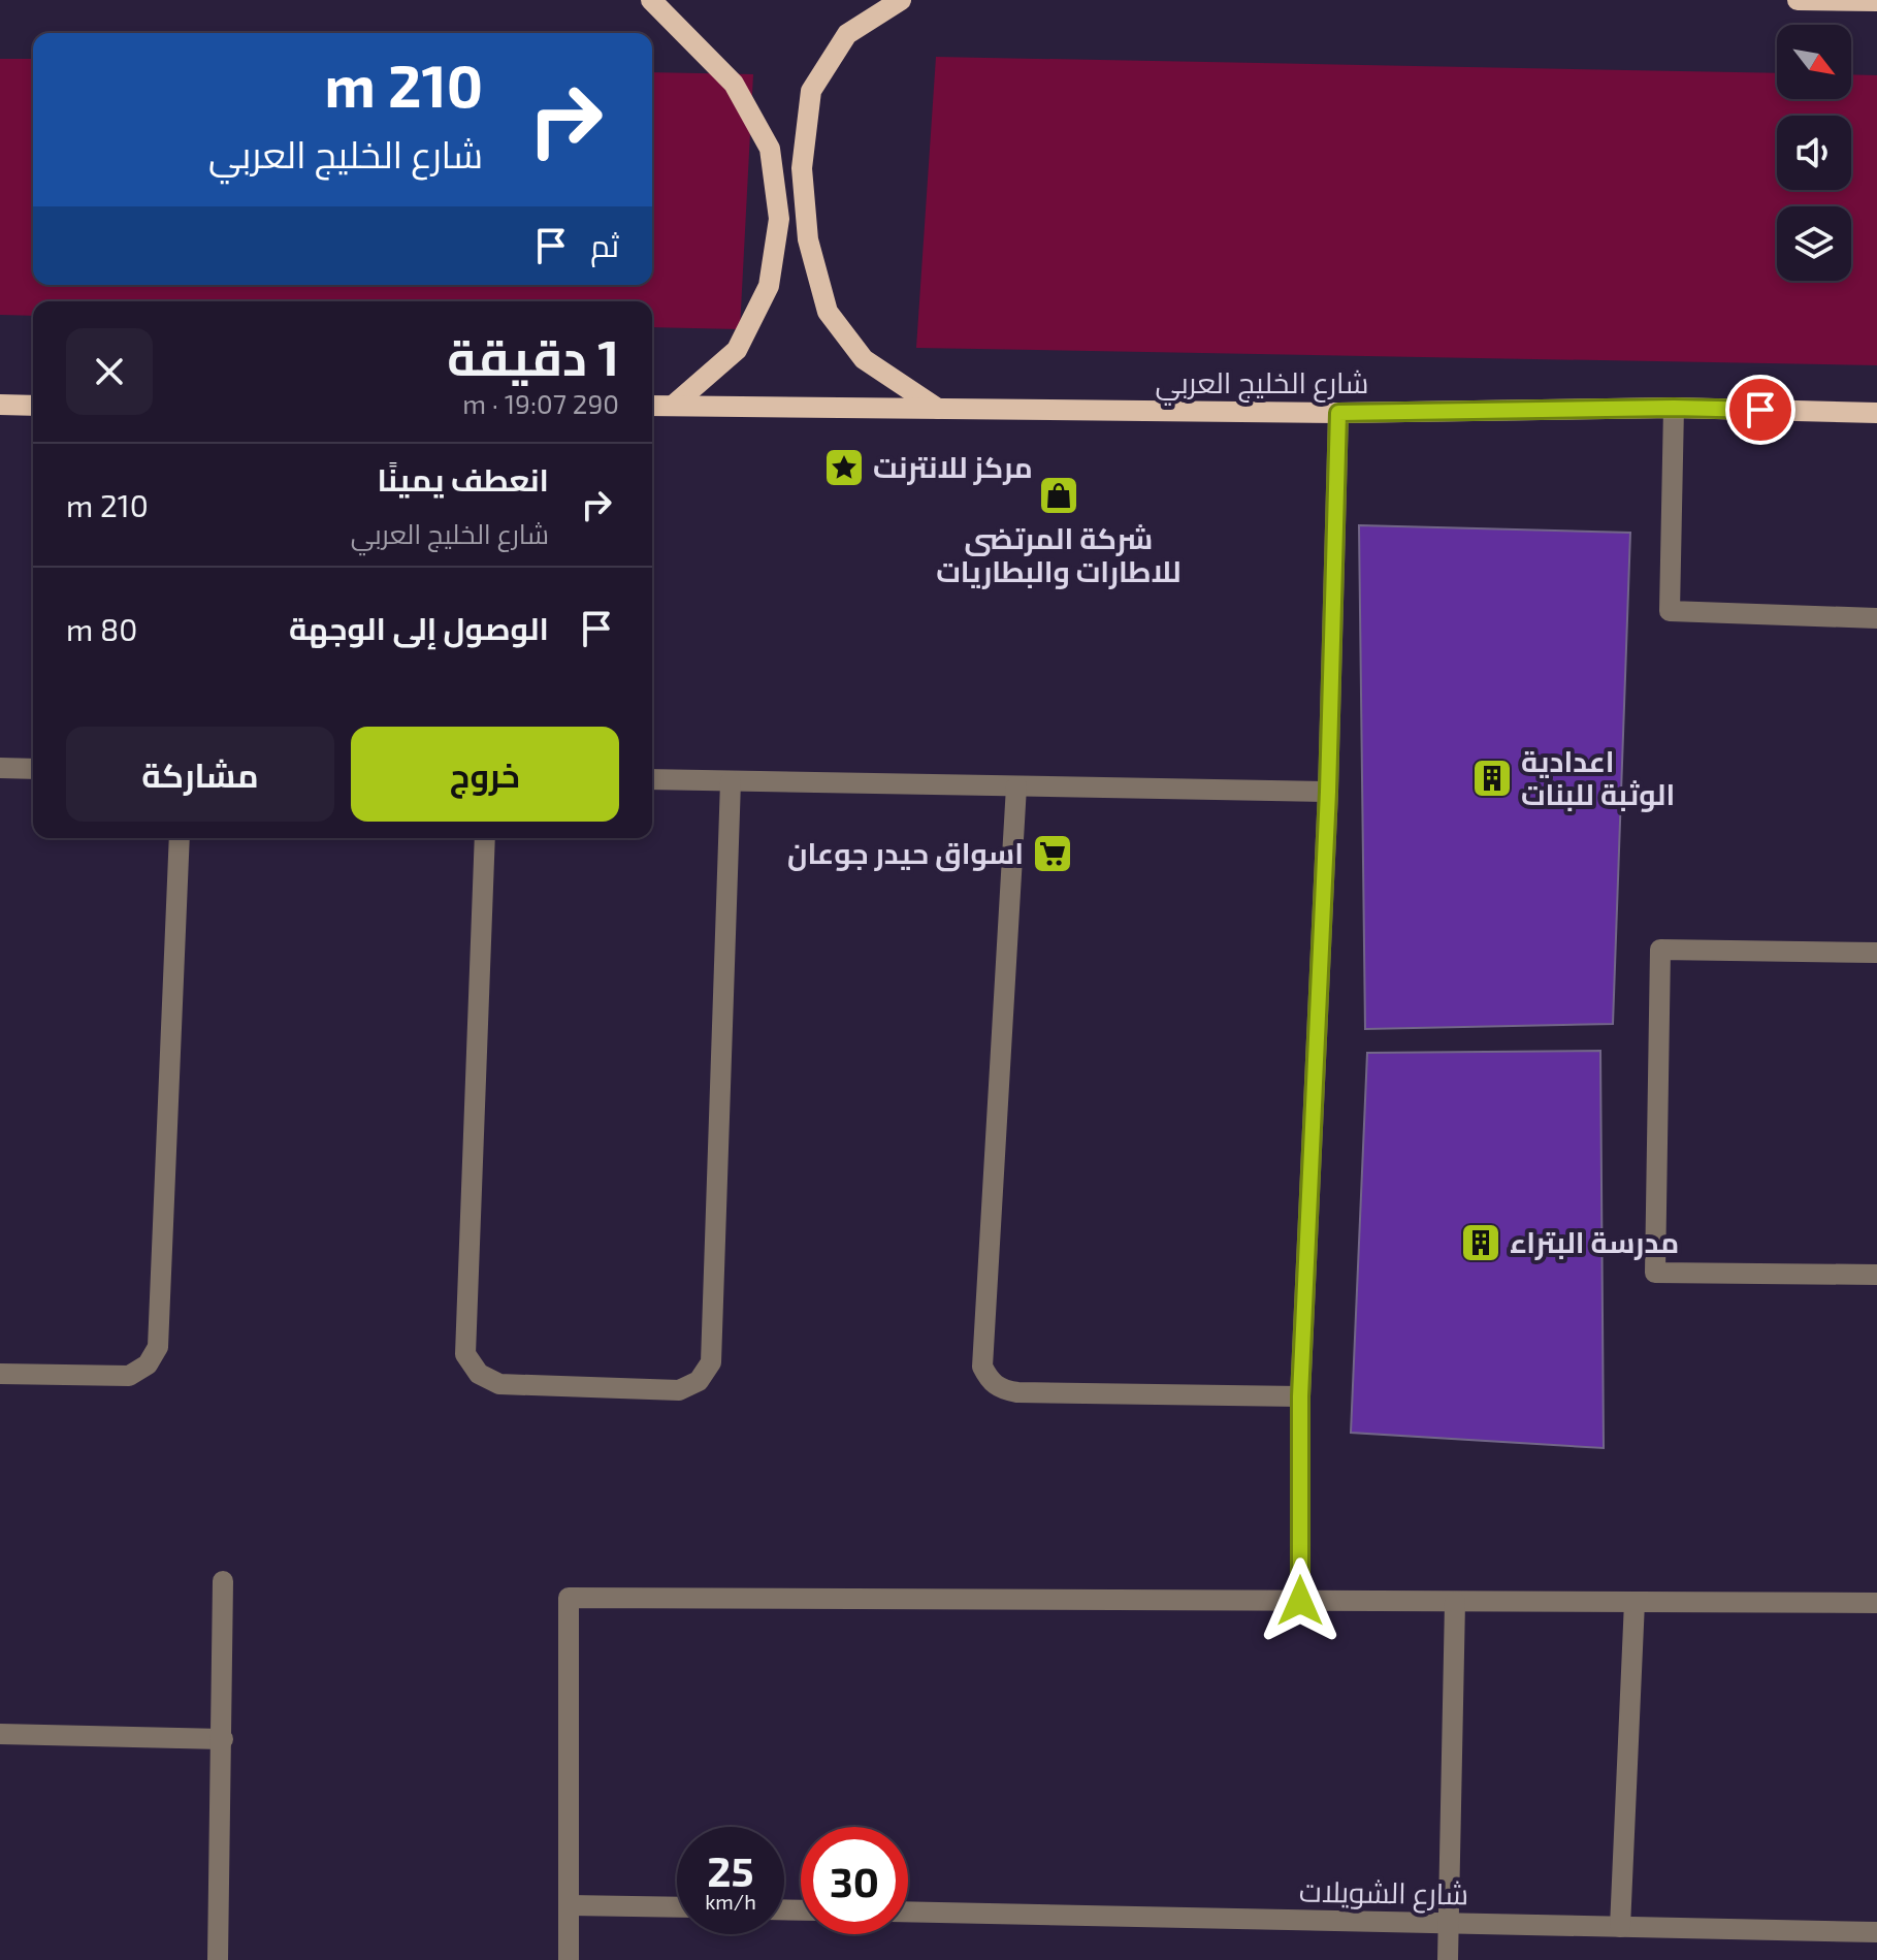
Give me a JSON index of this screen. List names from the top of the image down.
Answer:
{
  "streets": {
    "main road": ["شارع الخليج العربي"],
    "street": ["شارع الشويلات"]
  },
  "places": {
    "place": ["مركز للانترنت"],
    "shop": ["شركة المرتضى للاطارات والبطاريات"],
    "building": ["اعدادية الوثبة للبنات", "مدرسة البتراء"],
    "supermarket": ["اسواق حيدر جوعان"]
  },
  "north": "bottom right",
  "page": {
    "turn": ["210 m", "شارع الخليج العربي"],
    "then": "ثم",
    "heading": ["1 دقيقة", "290 m · 19:07"],
    "list": [
      {
        "name": "انعطف يمينًا",
        "note": "شارع الخليج العربي",
        "value": "210 m"
      },
      {
        "name": "الوصول إلى الوجهة",
        "value": "80 m"
      }
    ],
    "buttons": ["خروج", "مشاركة"],
    "speed": "25 km/h",
    "limit": "30"
  }
}
